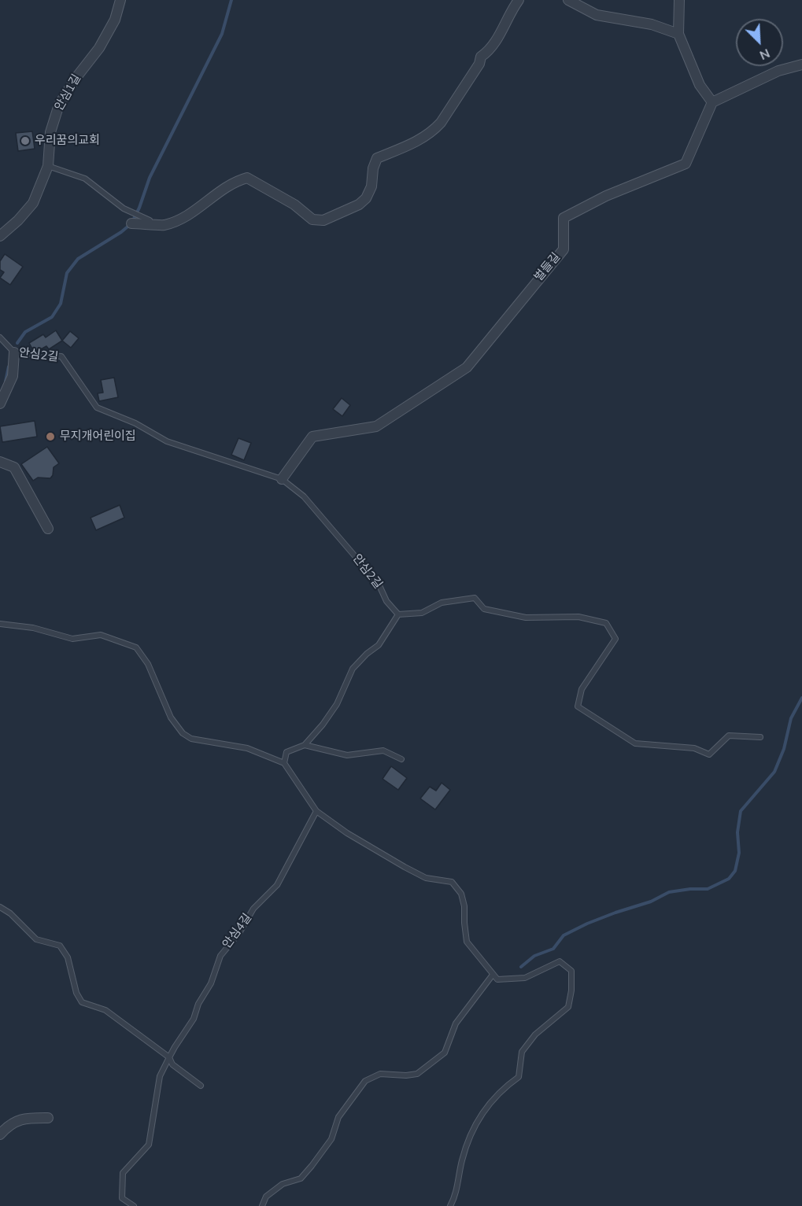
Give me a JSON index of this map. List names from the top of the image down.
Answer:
{
  "streets": {
    "street": ["안심1길", "벌들길"],
    "lane": ["안심2길", "안심4길"]
  },
  "crossings": [
    ["벌들길", "안심2길"]
  ],
  "places": ["우리꿈의교회", "무지개어린이집"],
  "north": "bottom right"
}
